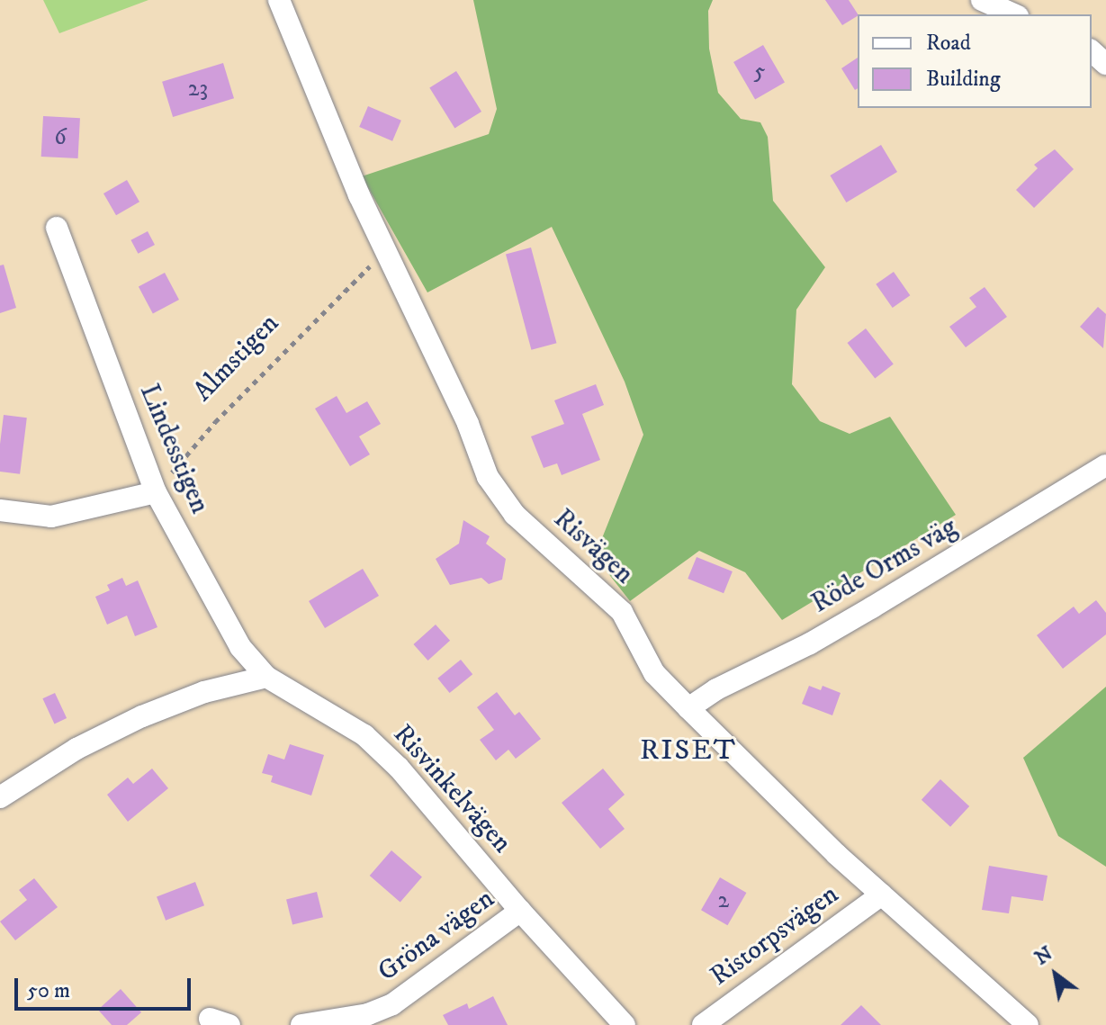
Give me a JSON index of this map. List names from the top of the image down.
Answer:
{
  "streets": {
    "street": [
      "Lindesstigen",
      "Risvägen",
      "Röde Orms väg",
      "Risvinkelvägen",
      "Gröna vägen",
      "Ristorpsvägen"
    ],
    "path": ["Almstigen"]
  },
  "crossings": [
    ["Almstigen", "Lindesstigen"],
    ["Almstigen", "Risvägen"],
    ["Lindesstigen", "Risvinkelvägen"],
    ["Risvägen", "Röde Orms väg"],
    ["Risvägen", "Ristorpsvägen"],
    ["Risvinkelvägen", "Gröna vägen"]
  ],
  "districts": ["RISET"],
  "house_numbers": [
    "5",
    "23",
    "6",
    "2"
  ],
  "legend": ["Road", "Building"],
  "scale_bar": "50 m",
  "north": "top left"
}
